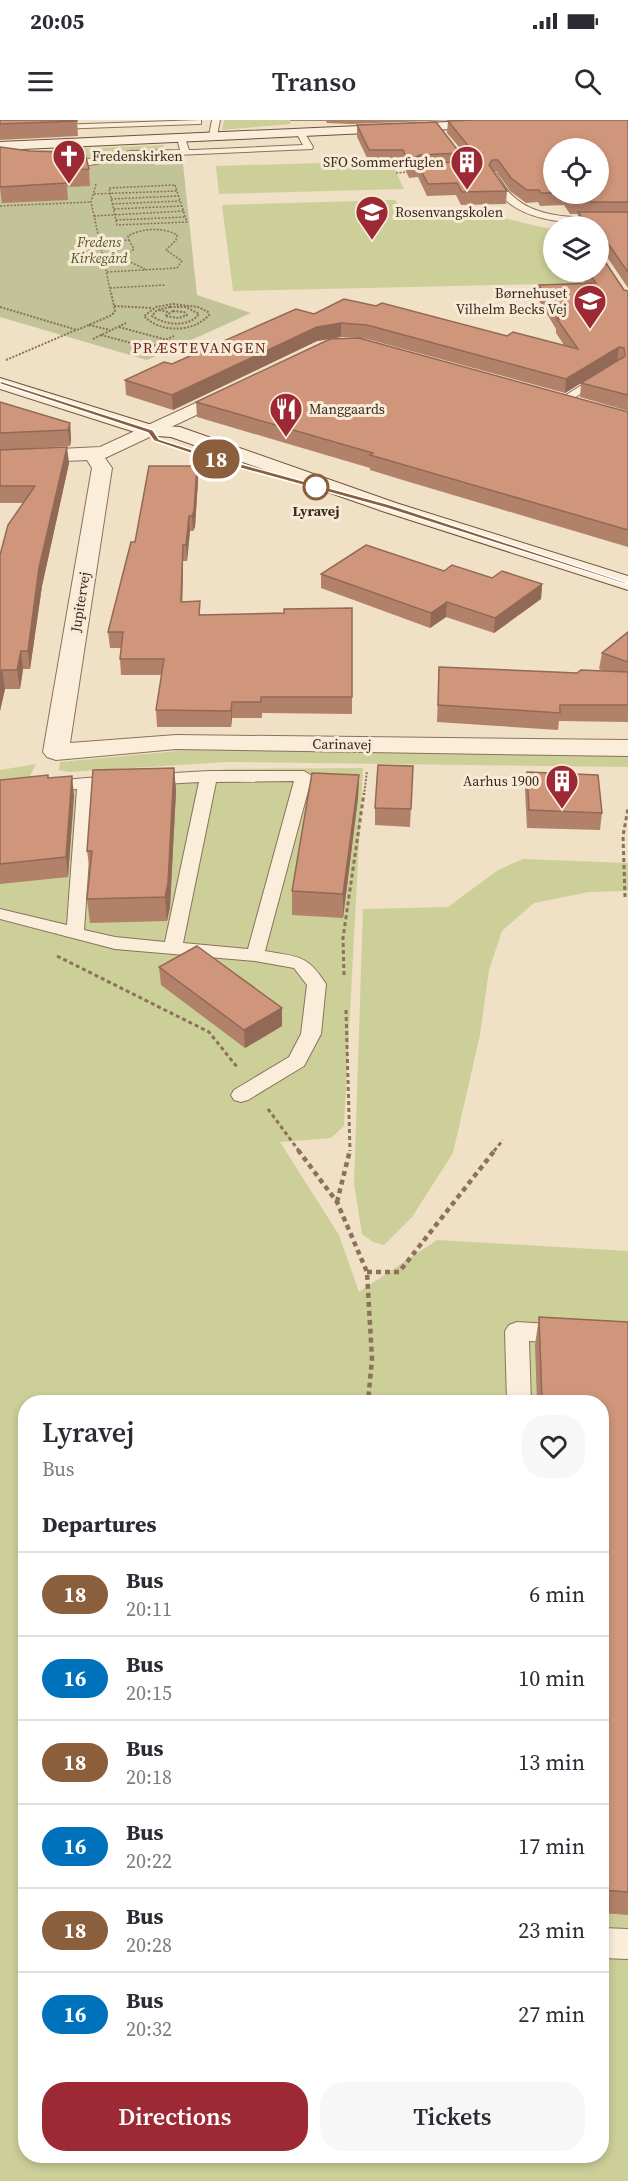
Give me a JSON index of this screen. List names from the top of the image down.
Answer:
{
  "streets": {
    "street": ["Jupitervej", "Carinavej"]
  },
  "crossings": [
    ["Jupitervej", "Carinavej"]
  ],
  "districts": ["PRÆSTEVANGEN"],
  "parks": ["Fredens Kirkegård"],
  "places": {
    "church": ["Fredenskirken"],
    "building": ["SFO Sommerfuglen", "Aarhus 1900"],
    "school or university": ["Rosenvangskolen", "Børnehuset Vilhelm Becks Vej"],
    "restaurant": ["Manggaards"],
    "other": ["Lyravej"]
  },
  "lines": ["bus line 18"],
  "page": {
    "status": "20:05",
    "header": "Transo",
    "on_map": "18",
    "heading": [
      ["Lyravej", "Bus"],
      "Departures"
    ],
    "list": [
      {
        "mark": "18",
        "name": "Bus",
        "note": "20:11",
        "value": "6 min"
      },
      {
        "mark": "16",
        "name": "Bus",
        "note": "20:15",
        "value": "10 min"
      },
      {
        "mark": "18",
        "name": "Bus",
        "note": "20:18",
        "value": "13 min"
      },
      {
        "mark": "16",
        "name": "Bus",
        "note": "20:22",
        "value": "17 min"
      },
      {
        "mark": "18",
        "name": "Bus",
        "note": "20:28",
        "value": "23 min"
      },
      {
        "mark": "16",
        "name": "Bus",
        "note": "20:32",
        "value": "27 min"
      }
    ],
    "buttons": ["Directions", "Tickets"]
  }
}
